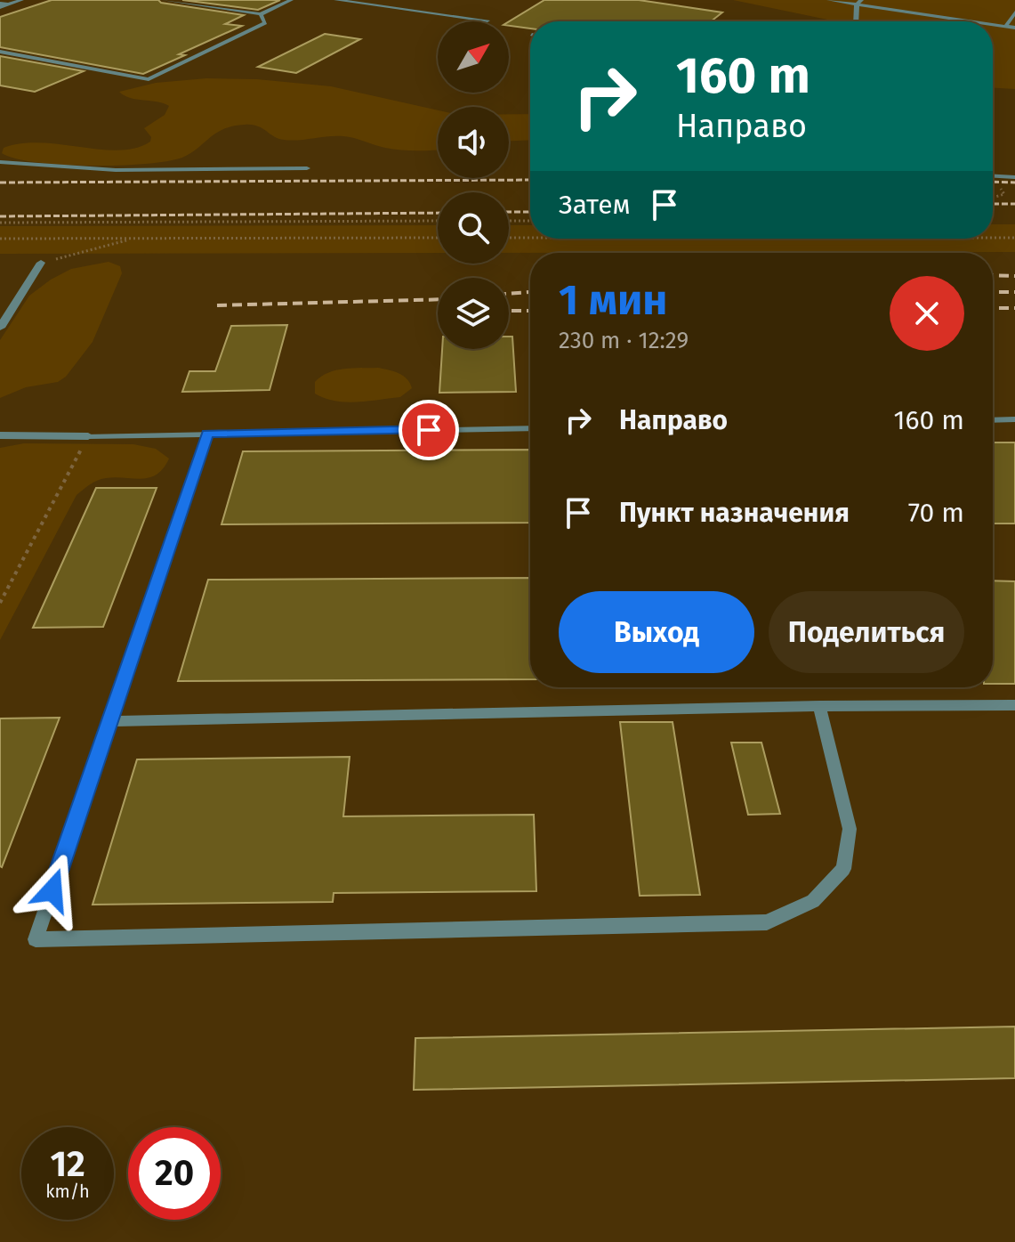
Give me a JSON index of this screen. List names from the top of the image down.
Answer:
{
  "north": "top right",
  "page": {
    "turn": ["160 m", "Направо"],
    "then": "Затем",
    "heading": ["1 мин", "230 m · 12:29"],
    "list": [
      {
        "name": "Направо",
        "value": "160 m"
      },
      {
        "name": "Пункт назначения",
        "value": "70 m"
      }
    ],
    "buttons": ["Выход", "Поделиться"],
    "speed": "12 km/h",
    "limit": "20"
  }
}
